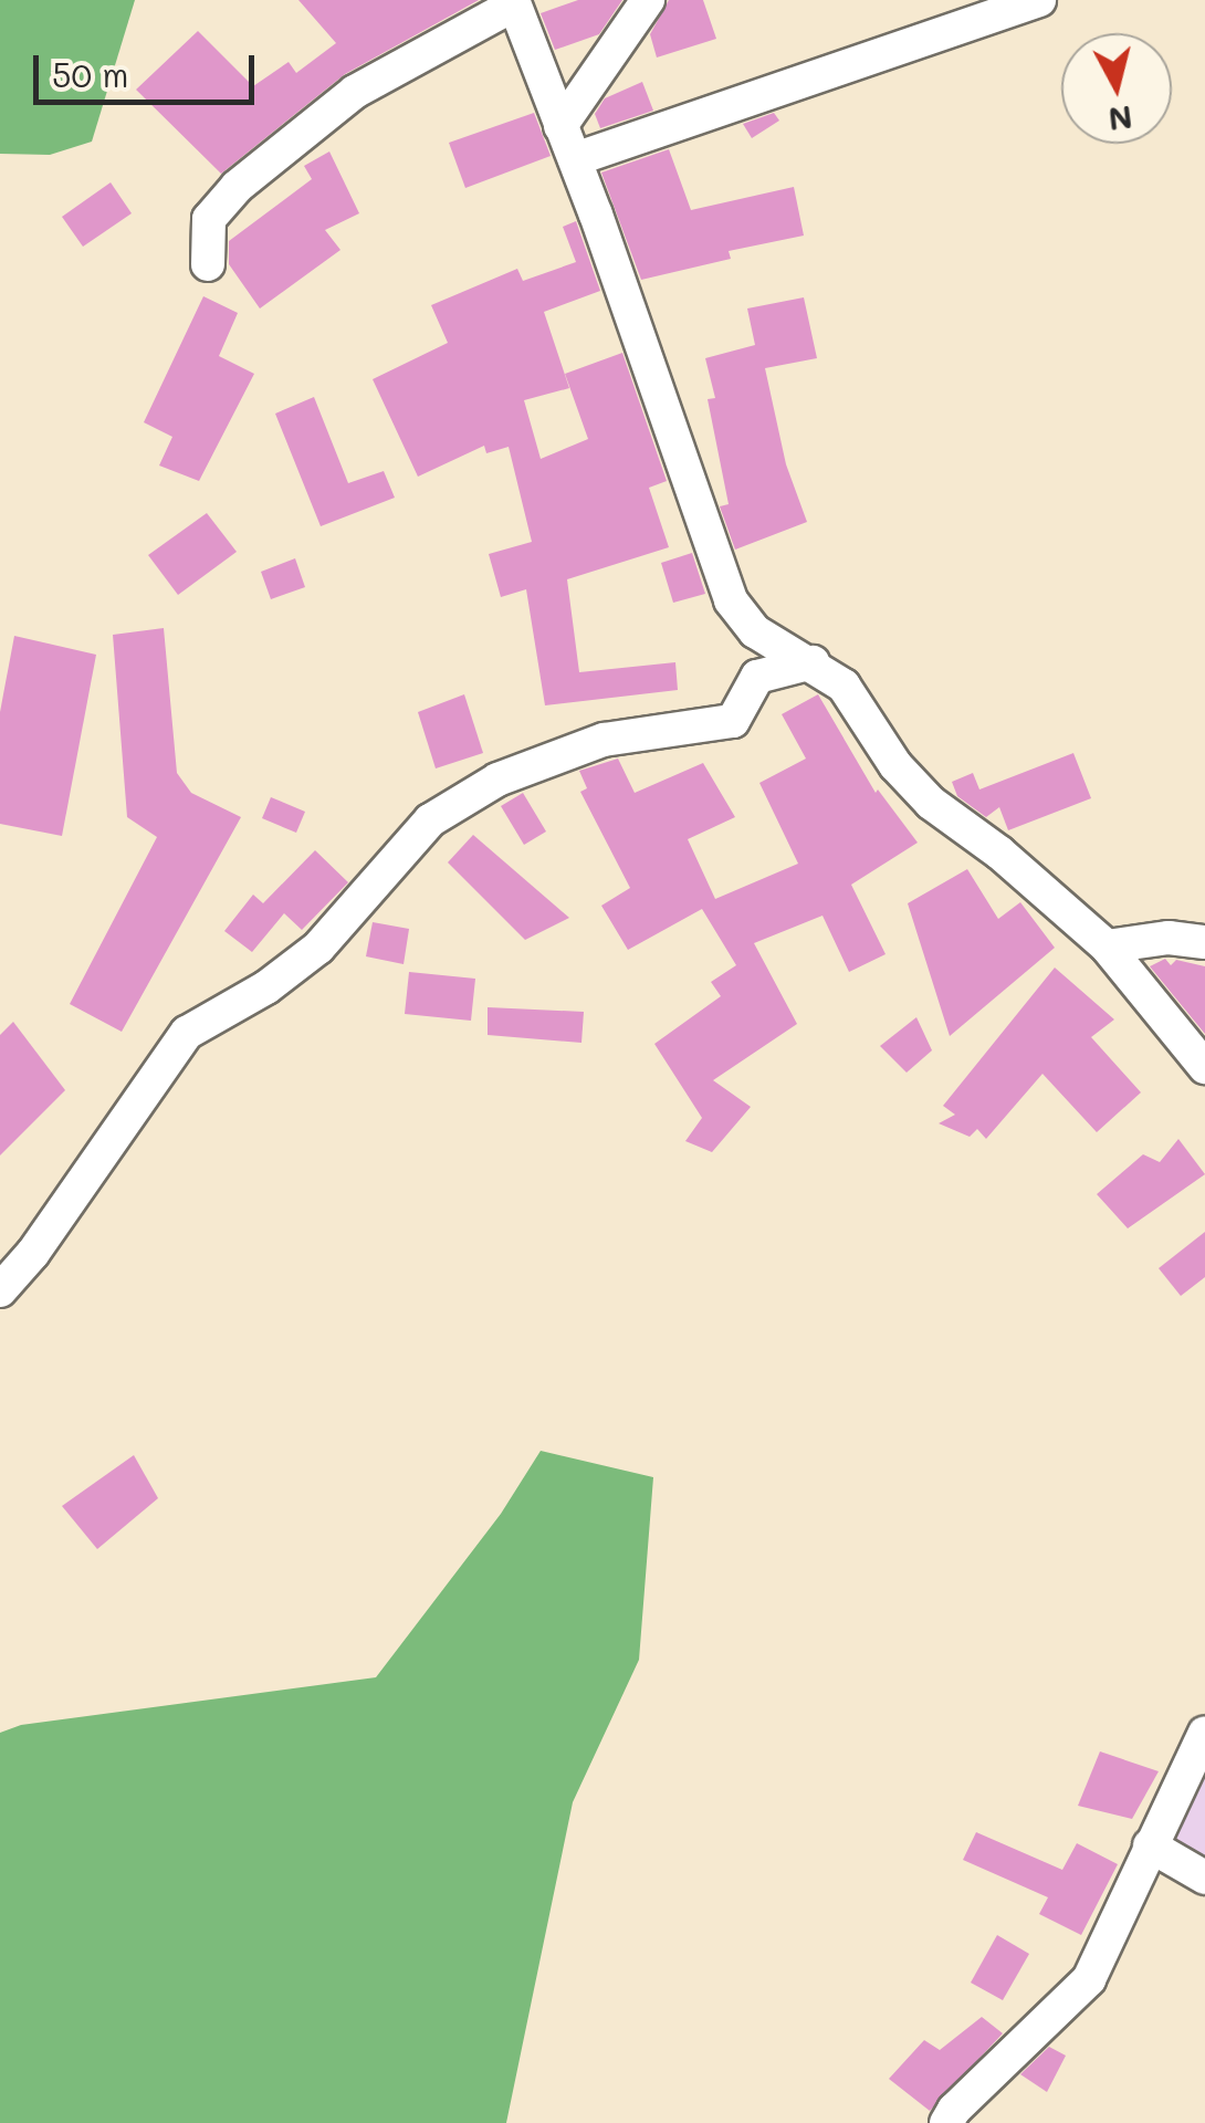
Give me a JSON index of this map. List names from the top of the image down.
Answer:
{
  "scale_bar": "50 m",
  "north": "bottom"
}
